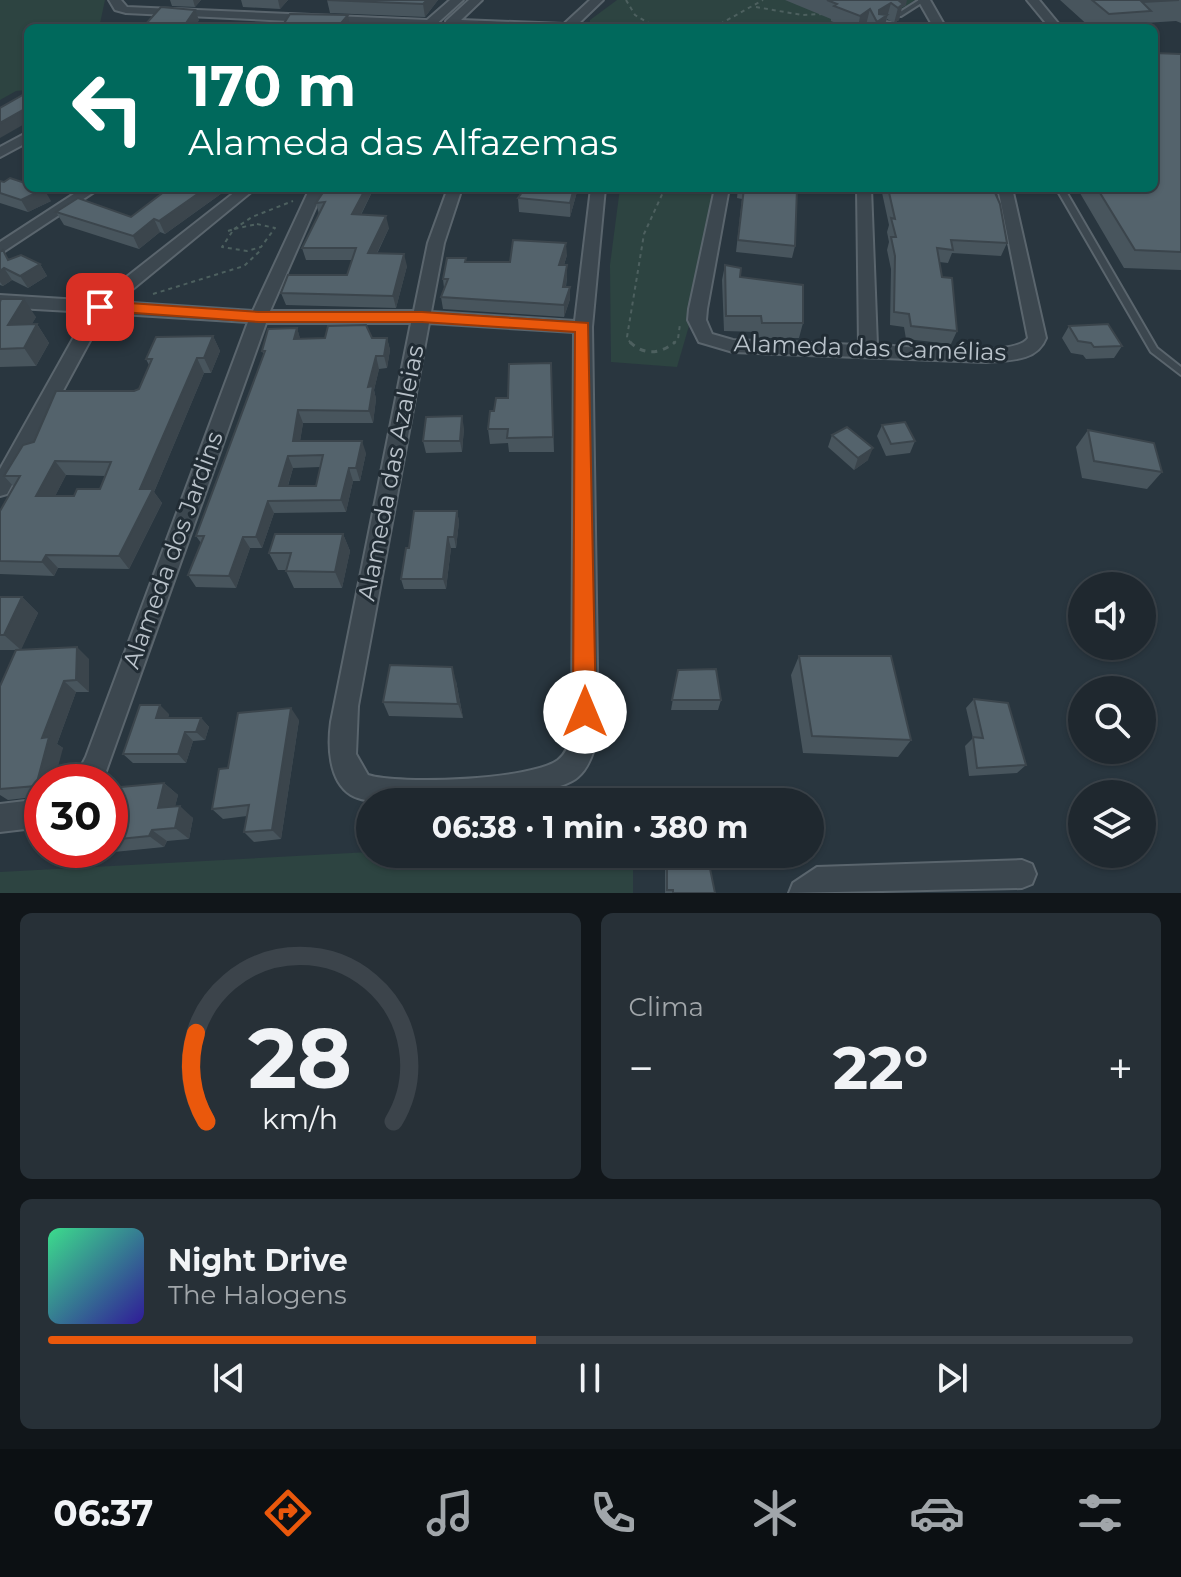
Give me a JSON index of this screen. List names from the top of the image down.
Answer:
{
  "streets": {
    "street": ["Alameda das Camélias", "Alameda das Azaleias", "Alameda dos Jardins"]
  },
  "page": {
    "turn": ["170 m", "Alameda das Alfazemas"],
    "limit": "30",
    "trip": "06:38 · 1 min · 380 m",
    "tile": "Clima",
    "heat": ["−", "22°", "+"],
    "song": ["Night Drive", "The Halogens"],
    "tabs": "06:37",
    "gauge": ["28", "km/h"]
  }
}
